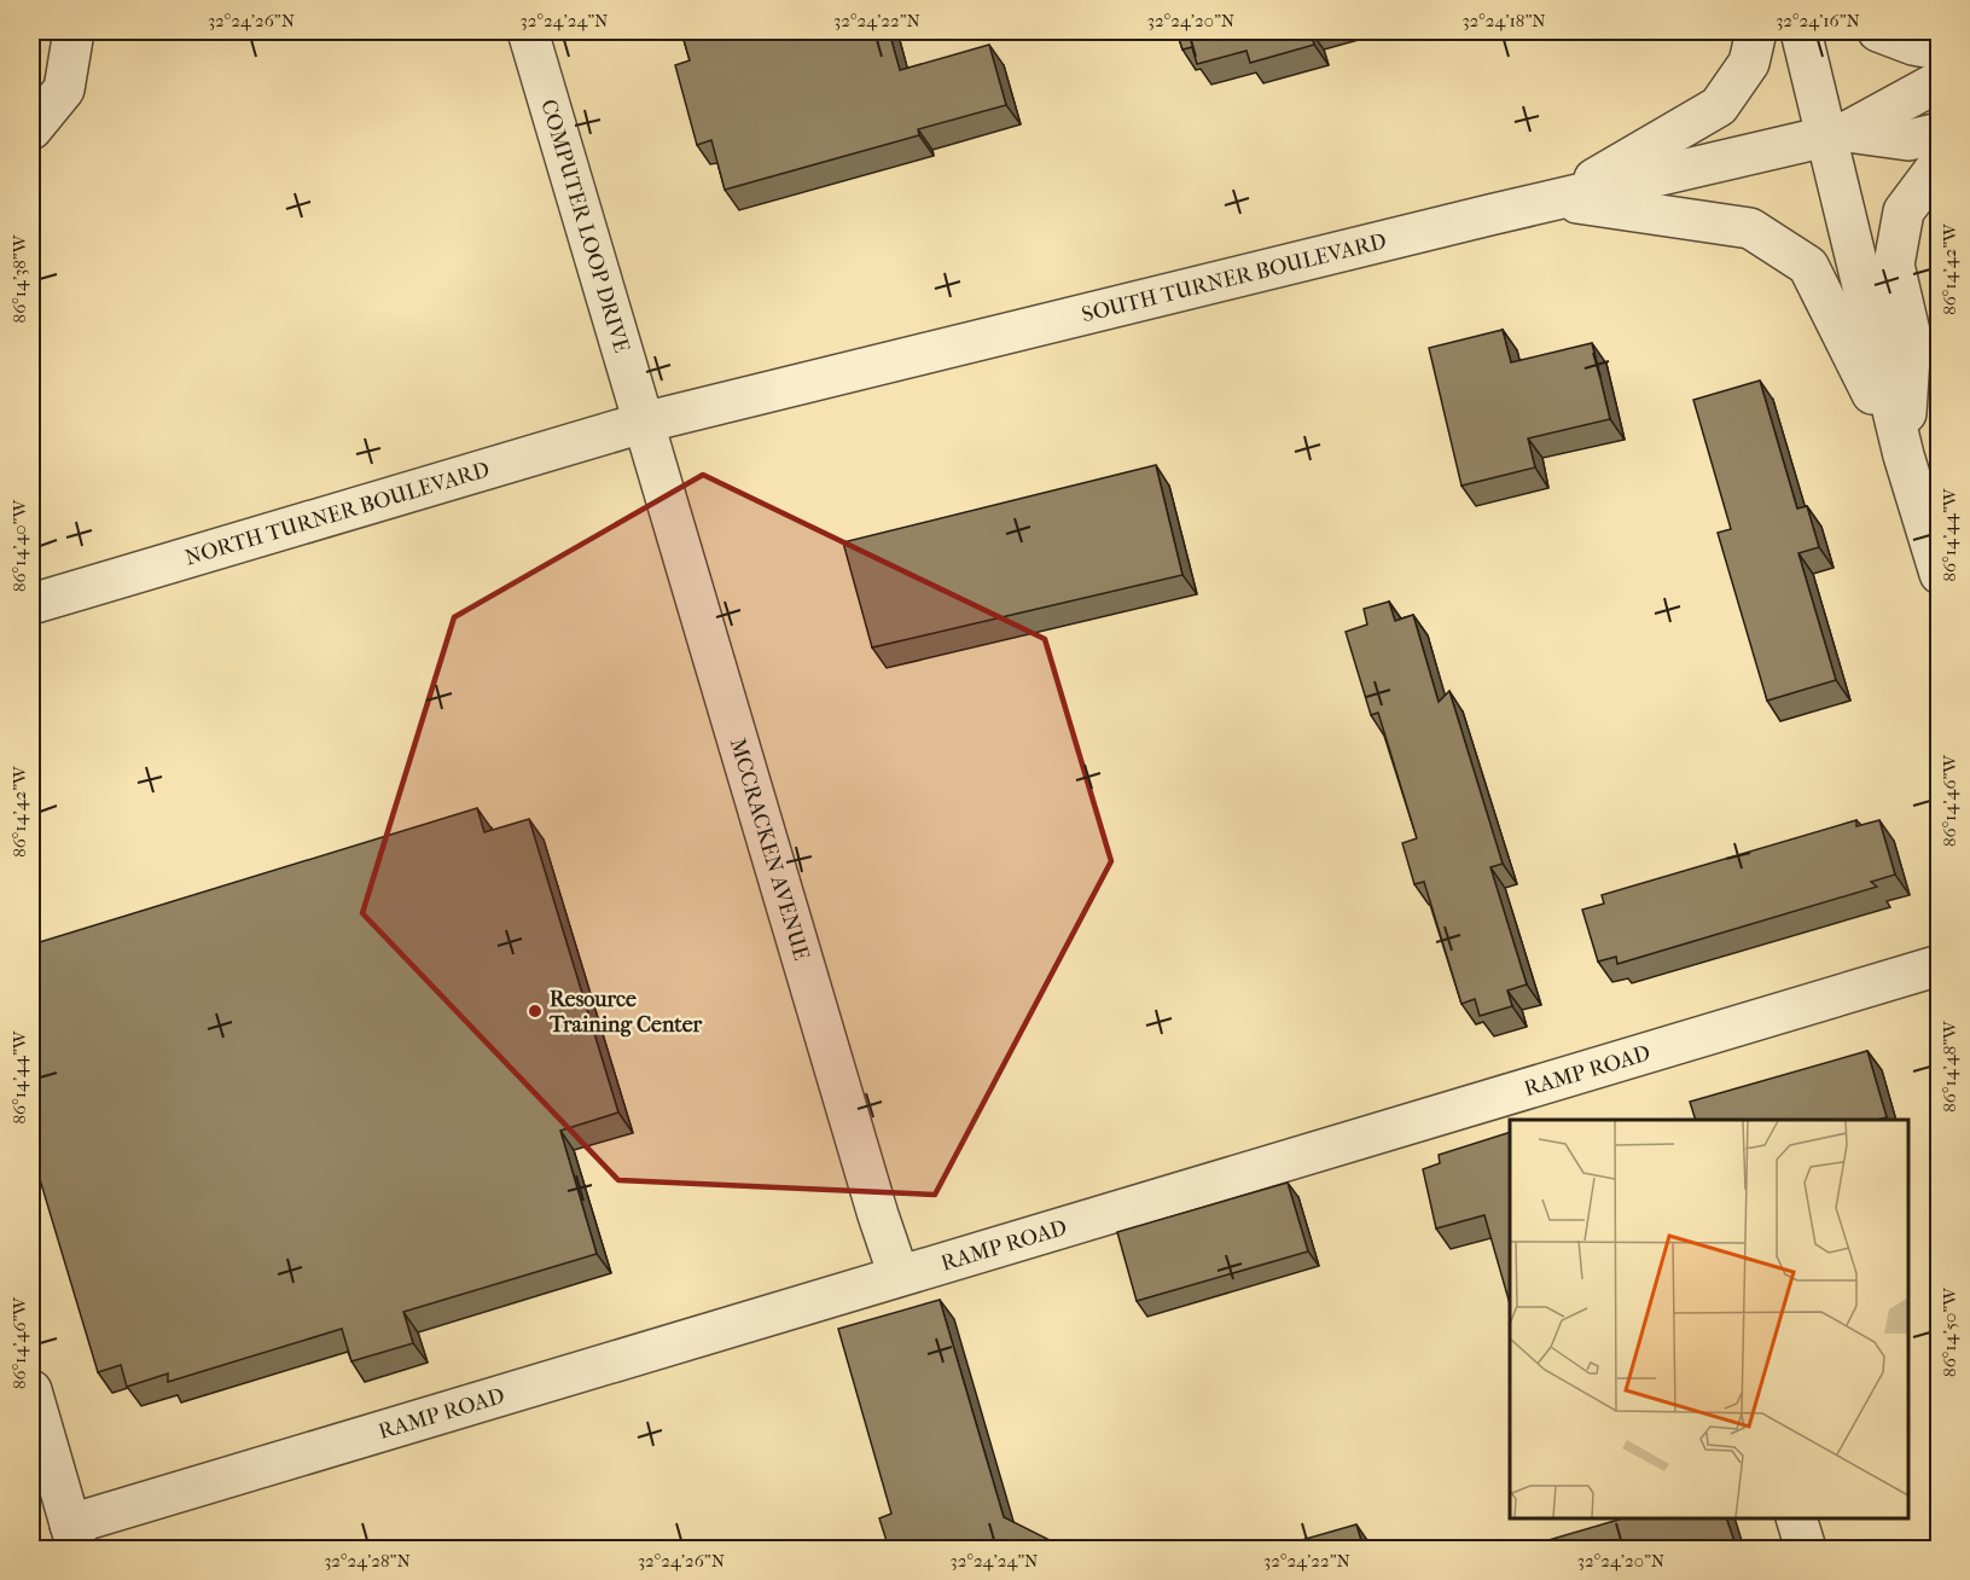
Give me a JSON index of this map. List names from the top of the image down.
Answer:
{
  "streets": {
    "street": [
      "COMPUTER LOOP DRIVE",
      "SOUTH TURNER BOULEVARD",
      "NORTH TURNER BOULEVARD",
      "MCCRACKEN AVENUE",
      "RAMP ROAD"
    ]
  },
  "crossings": [
    ["COMPUTER LOOP DRIVE", "SOUTH TURNER BOULEVARD"],
    ["COMPUTER LOOP DRIVE", "NORTH TURNER BOULEVARD"],
    ["COMPUTER LOOP DRIVE", "MCCRACKEN AVENUE"],
    ["SOUTH TURNER BOULEVARD", "NORTH TURNER BOULEVARD"],
    ["SOUTH TURNER BOULEVARD", "MCCRACKEN AVENUE"],
    ["NORTH TURNER BOULEVARD", "MCCRACKEN AVENUE"],
    ["MCCRACKEN AVENUE", "RAMP ROAD"]
  ],
  "places": ["Resource Training Center"],
  "coordinates": [
    "32°24'26\"N",
    "32°24'24\"N",
    "32°24'22\"N",
    "32°24'20\"N",
    "32°24'18\"N",
    "32°24'16\"N",
    "86°14'42\"W",
    "86°14'38\"W",
    "86°14'44\"W",
    "86°14'40\"W",
    "86°14'46\"W",
    "86°14'48\"W",
    "86°14'50\"W",
    "32°24'28\"N"
  ]
}
